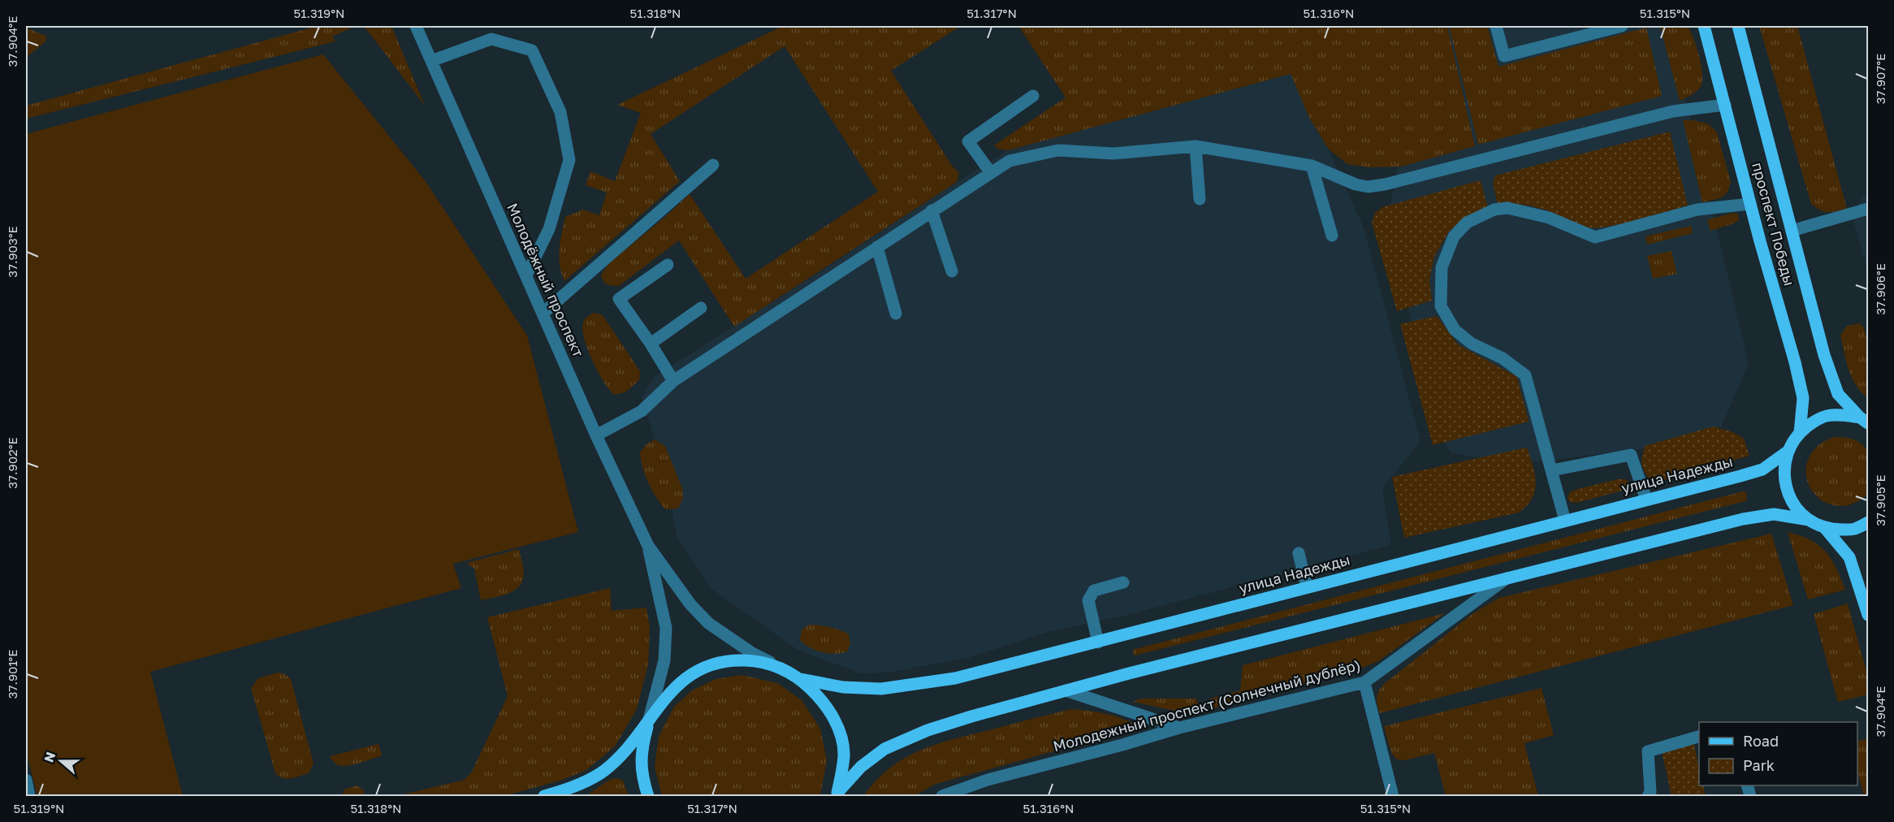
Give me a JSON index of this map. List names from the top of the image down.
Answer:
{
  "streets": {
    "main road": ["проспект Победы", "Молодёжный проспект", "улица Надежды"],
    "street": ["Молодежный проспект (Солнечный дублёр)"]
  },
  "crossings": [
    ["проспект Победы", "улица Надежды"],
    ["Молодёжный проспект", "улица Надежды"]
  ],
  "legend": ["Road", "Park"],
  "north": "left",
  "coordinates": [
    "51.319°N",
    "51.318°N",
    "51.317°N",
    "51.316°N",
    "51.315°N",
    "37.904°E",
    "37.907°E",
    "37.903°E",
    "37.906°E",
    "37.902°E",
    "37.905°E",
    "37.901°E"
  ]
}
